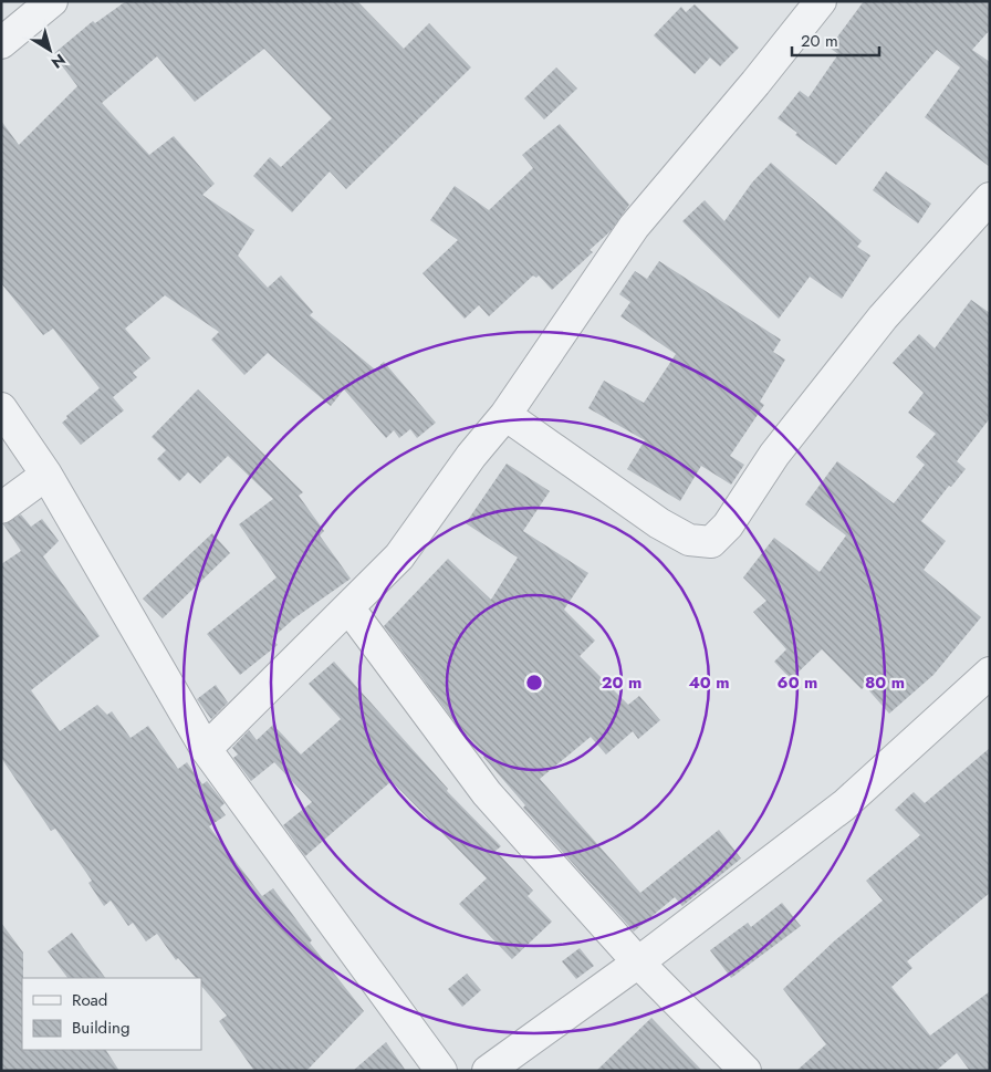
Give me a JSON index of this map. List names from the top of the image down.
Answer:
{
  "legend": ["Road", "Building"],
  "scale_bar": "20 m",
  "north": "bottom right",
  "rings": [
    "20 m",
    "40 m",
    "60 m",
    "80 m"
  ]
}
